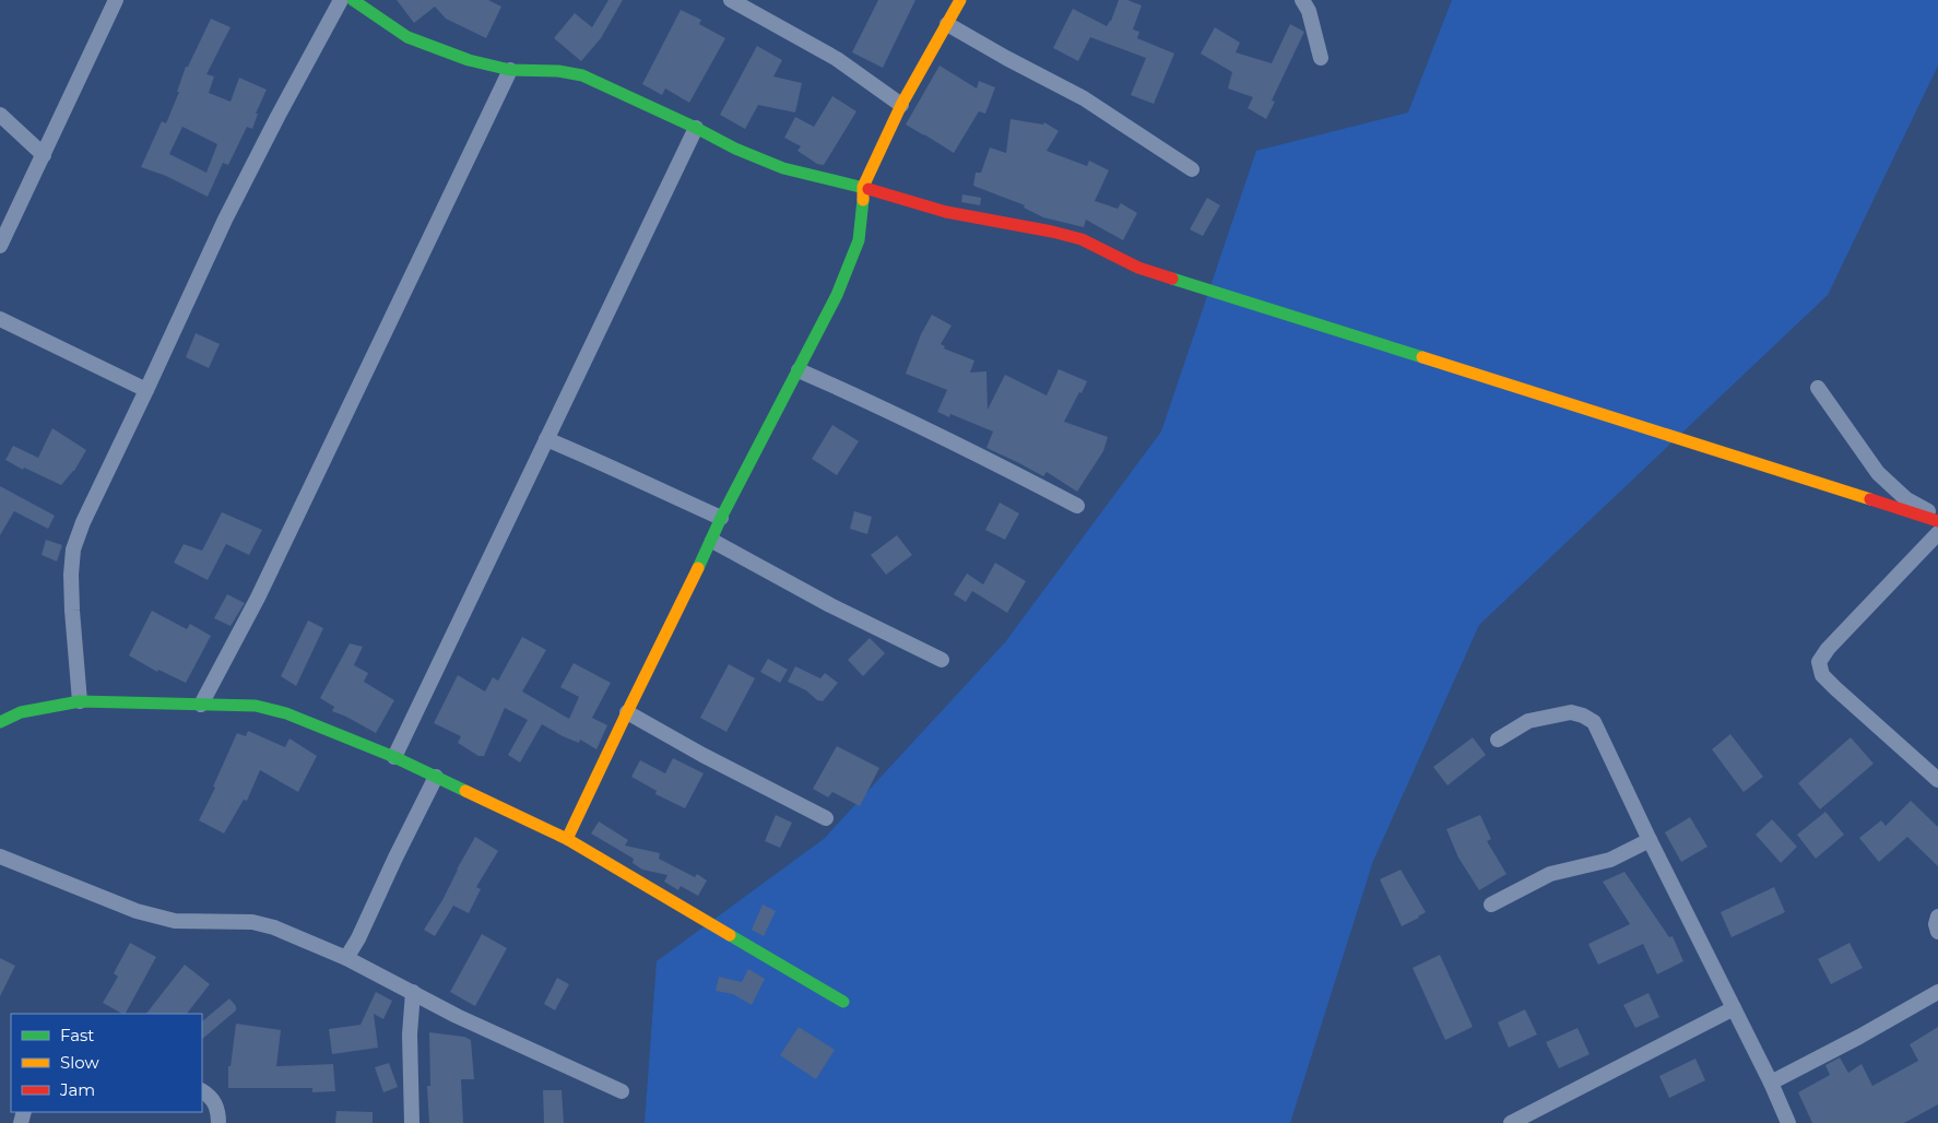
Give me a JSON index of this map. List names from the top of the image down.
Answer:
{
  "legend": ["Fast", "Slow", "Jam"]
}
